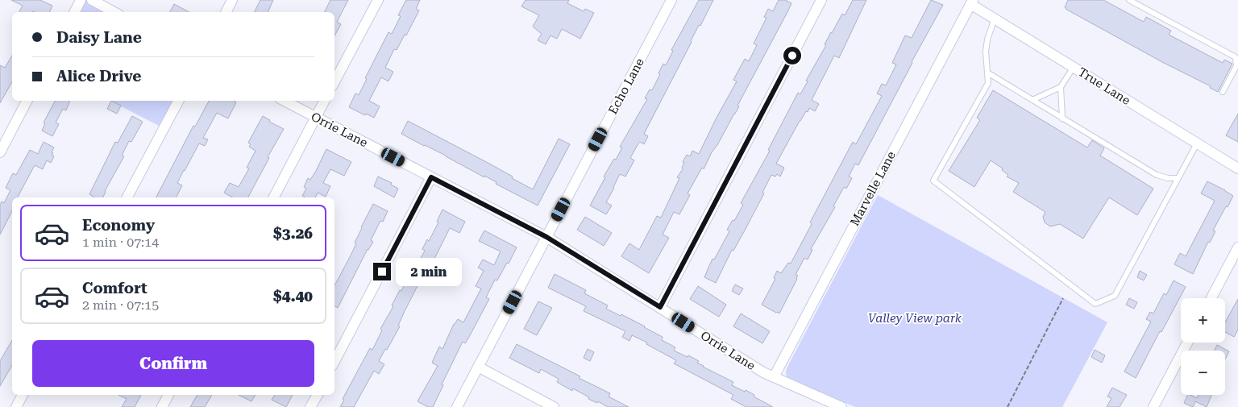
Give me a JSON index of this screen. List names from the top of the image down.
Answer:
{
  "streets": {
    "street": [
      "Echo Lane",
      "True Lane",
      "Orrie Lane",
      "Marvelle Lane"
    ]
  },
  "crossings": [
    ["Echo Lane", "Orrie Lane"],
    ["True Lane", "Marvelle Lane"],
    ["Orrie Lane", "Marvelle Lane"]
  ],
  "parks": ["Valley View park"],
  "page": {
    "banner": ["Daisy Lane", "Alice Drive"],
    "list": [
      {
        "name": "Economy",
        "note": "1 min · 07:14",
        "value": "$3.26"
      },
      {
        "name": "Comfort",
        "note": "2 min · 07:15",
        "value": "$4.40"
      }
    ],
    "bubble": "2 min",
    "map_buttons": ["+", "−"],
    "buttons": "Confirm"
  }
}
